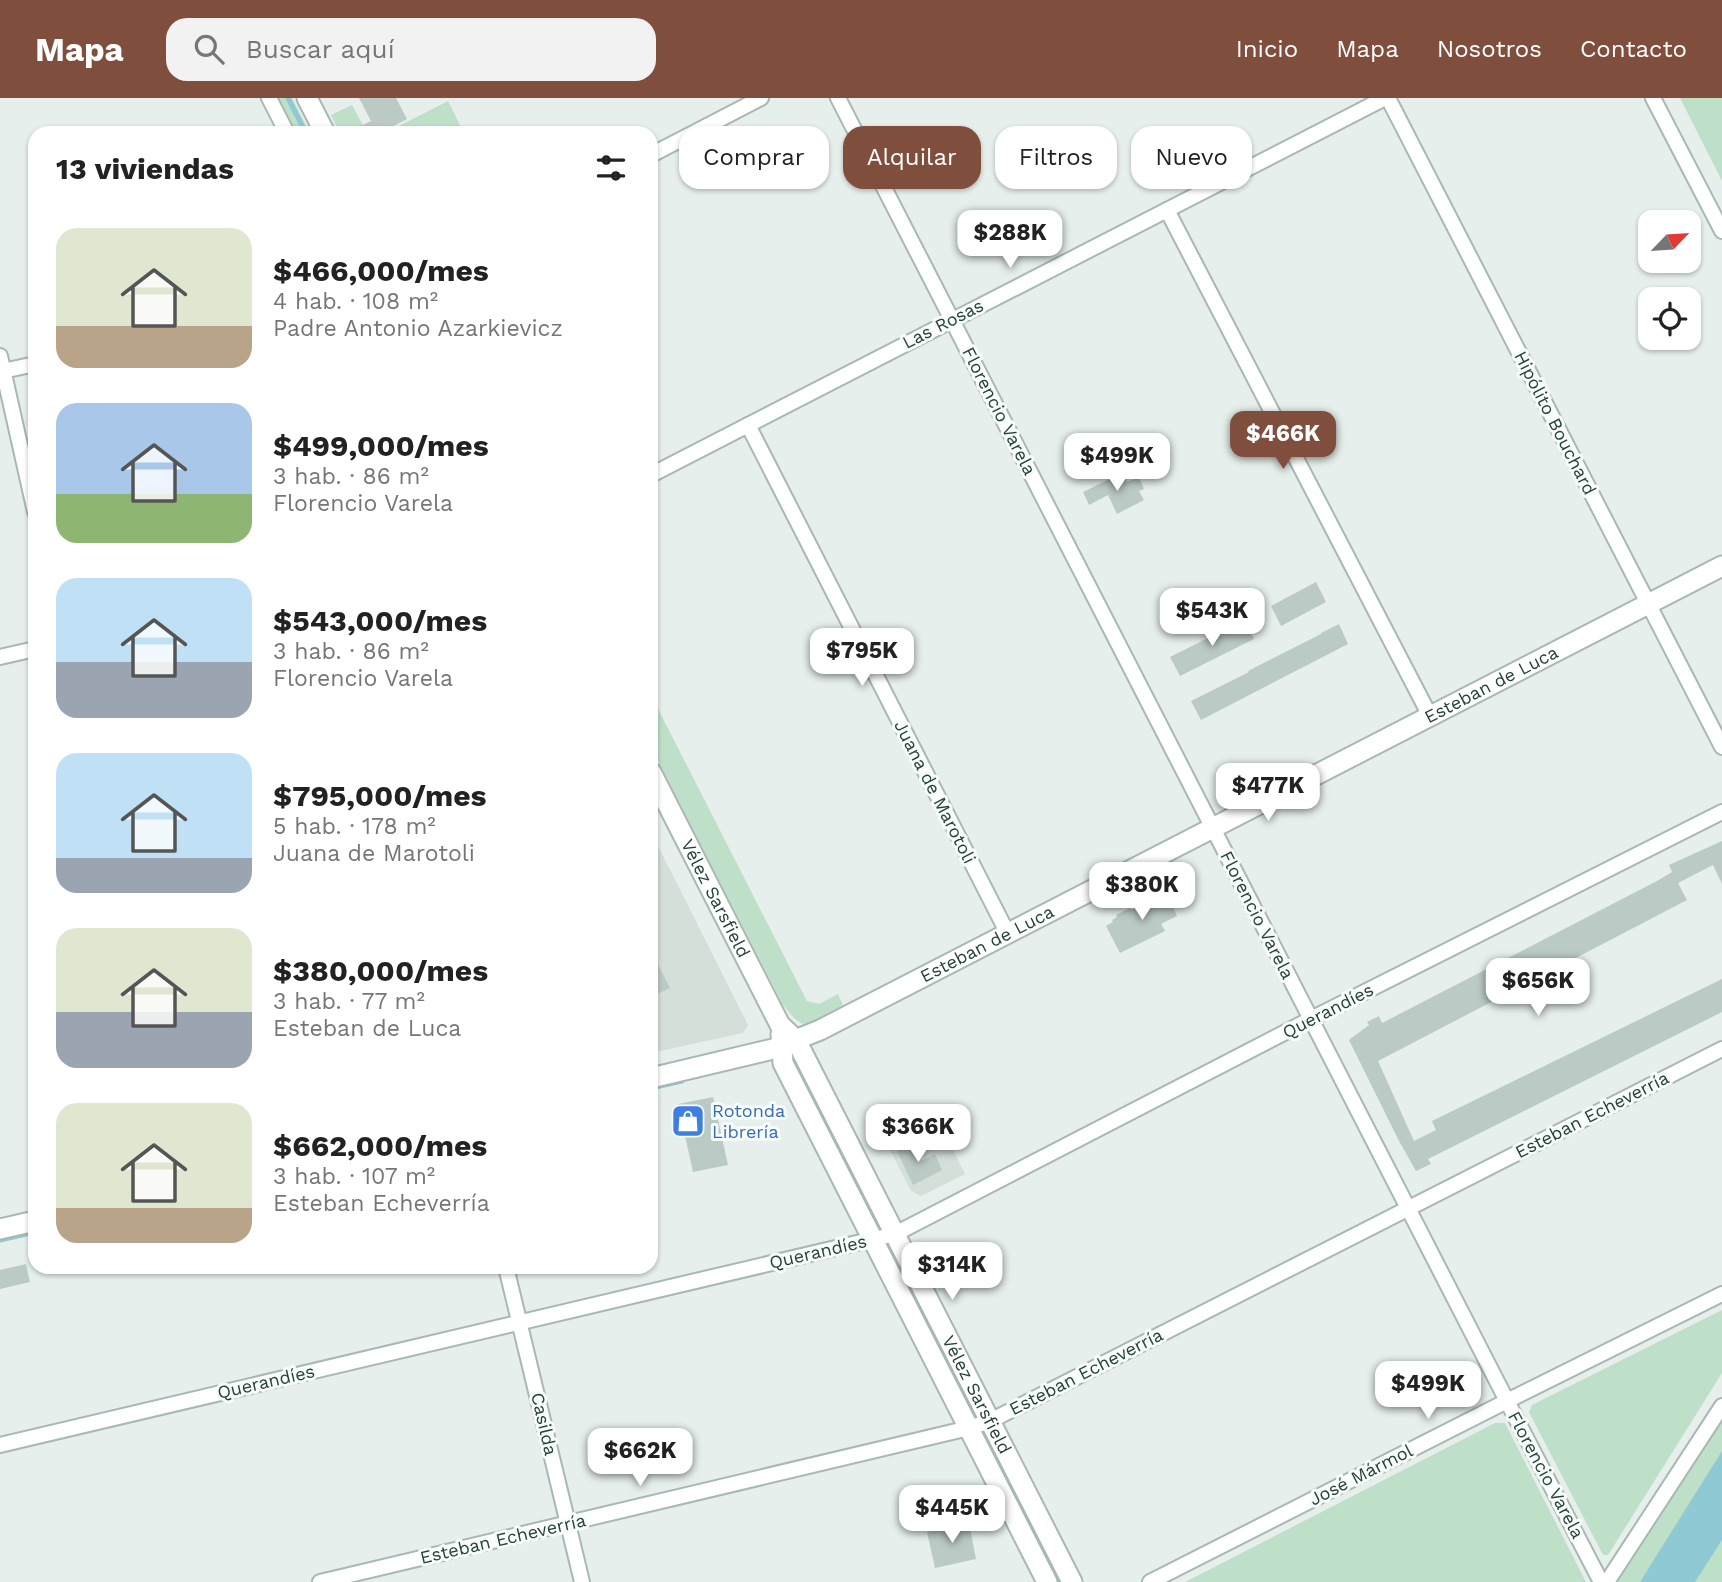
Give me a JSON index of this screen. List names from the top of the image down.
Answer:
{
  "streets": {
    "street": [
      "Las Rosas",
      "Florencio Varela",
      "Hipólito Bouchard",
      "Esteban de Luca",
      "Juana de Marotoli",
      "Vélez Sarsfield",
      "Querandíes",
      "Esteban Echeverría",
      "Casilda",
      "José Mármol"
    ]
  },
  "crossings": [
    ["Las Rosas", "Florencio Varela"],
    ["Las Rosas", "Hipólito Bouchard"],
    ["Las Rosas", "Juana de Marotoli"],
    ["Florencio Varela", "Esteban de Luca"],
    ["Florencio Varela", "Querandíes"],
    ["Florencio Varela", "Esteban Echeverría"],
    ["Florencio Varela", "José Mármol"],
    ["Hipólito Bouchard", "Esteban de Luca"],
    ["Esteban de Luca", "Juana de Marotoli"],
    ["Esteban de Luca", "Vélez Sarsfield"],
    ["Vélez Sarsfield", "Querandíes"],
    ["Vélez Sarsfield", "Esteban Echeverría"],
    ["Querandíes", "Casilda"],
    ["Esteban Echeverría", "Casilda"]
  ],
  "places": {
    "shop": ["Rotonda Librería"]
  },
  "north": "top right",
  "page": {
    "header": "Mapa",
    "search": "Buscar aquí",
    "nav": [
      "Inicio",
      "Mapa",
      "Nosotros",
      "Contacto"
    ],
    "chip": [
      "Comprar",
      "Alquilar",
      "Filtros",
      "Nuevo"
    ],
    "heading": "13 viviendas",
    "price": [
      "$288K",
      "$466K",
      "$499K",
      "$543K",
      "$795K",
      "$477K",
      "$380K",
      "$656K",
      "$366K",
      "$314K",
      "$499K",
      "$662K",
      "$445K"
    ],
    "list": [
      {
        "name": "$466,000/mes",
        "note": "4 hab. · 108 m² · Padre Antonio Azarkievicz"
      },
      {
        "name": "$499,000/mes",
        "note": "3 hab. · 86 m² · Florencio Varela"
      },
      {
        "name": "$543,000/mes",
        "note": "3 hab. · 86 m² · Florencio Varela"
      },
      {
        "name": "$795,000/mes",
        "note": "5 hab. · 178 m² · Juana de Marotoli"
      },
      {
        "name": "$380,000/mes",
        "note": "3 hab. · 77 m² · Esteban de Luca"
      },
      {
        "name": "$662,000/mes",
        "note": "3 hab. · 107 m² · Esteban Echeverría"
      }
    ]
  }
}
